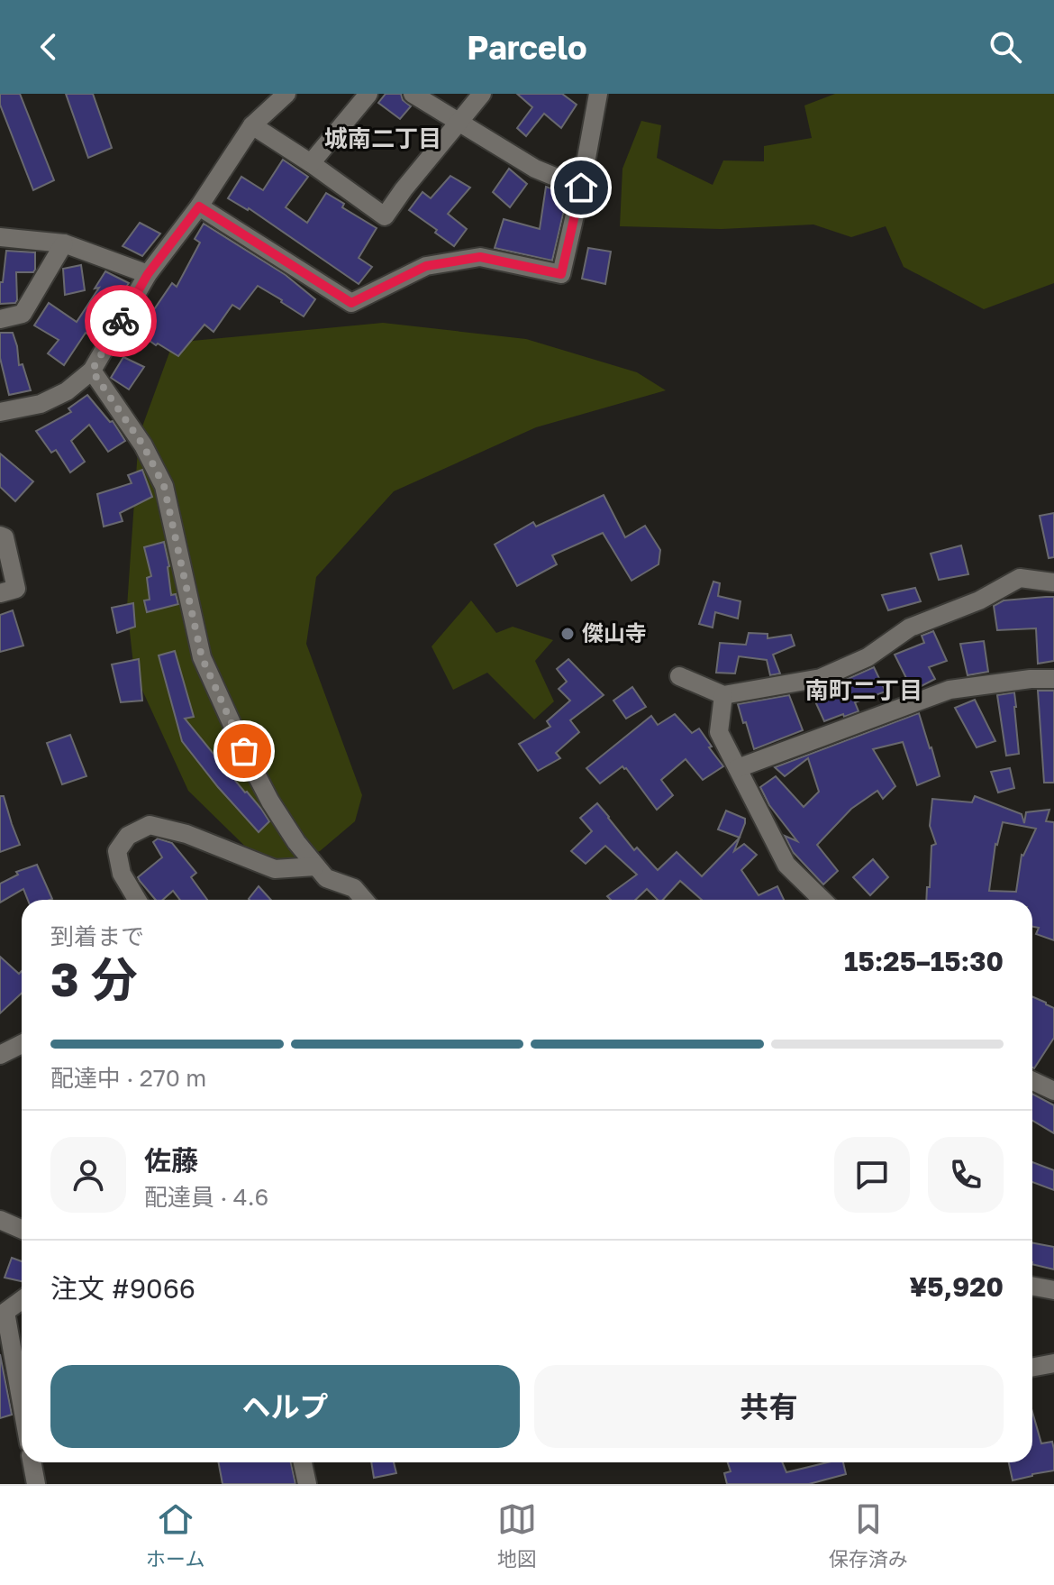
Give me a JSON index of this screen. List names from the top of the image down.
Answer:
{
  "districts": ["城南二丁目", "南町二丁目"],
  "places": ["傑山寺"],
  "page": {
    "header": "Parcelo",
    "heading": ["3 分", "到着まで", "15:25–15:30"],
    "panel": [
      "佐藤",
      "配達員 · 4.6",
      "注文 #9066",
      "¥5,920"
    ],
    "bar": "配達中 · 270 m",
    "buttons": ["ヘルプ", "共有"],
    "tabs": ["ホーム", "地図", "保存済み"]
  }
}
